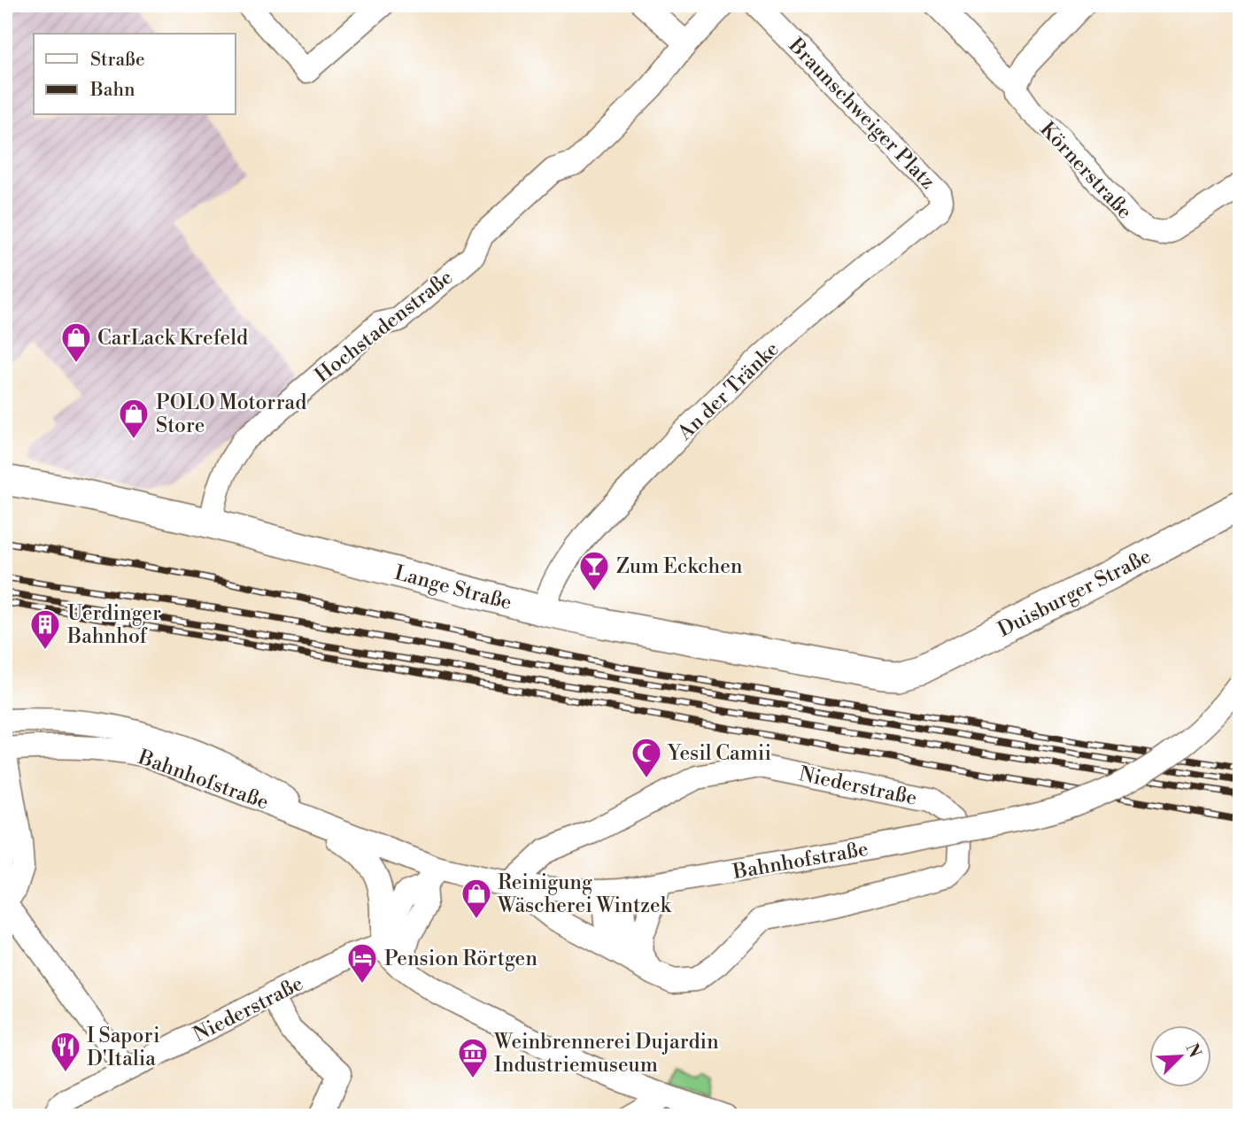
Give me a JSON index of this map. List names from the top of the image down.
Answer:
{
  "streets": {
    "main road": ["Lange Straße", "Duisburger Straße"],
    "street": [
      "Braunschweiger Platz",
      "Körnerstraße",
      "Hochstadenstraße",
      "An der Tränke",
      "Bahnhofstraße",
      "Niederstraße"
    ]
  },
  "crossings": [
    ["Braunschweiger Platz", "An der Tränke"],
    ["Hochstadenstraße", "Lange Straße"],
    ["An der Tränke", "Lange Straße"],
    ["Lange Straße", "Duisburger Straße"],
    ["Bahnhofstraße", "Niederstraße"]
  ],
  "places": {
    "shop": ["CarLack Krefeld", "POLO Motorrad Store", "Reinigung Wäscherei Wintzek"],
    "bar": ["Zum Eckchen"],
    "building": ["Uerdinger Bahnhof"],
    "mosque": ["Yesil Camii"],
    "hotel": ["Pension Rörtgen"],
    "restaurant": ["I Sapori D'Italia"],
    "museum": ["Weinbrennerei Dujardin Industriemuseum"]
  },
  "legend": ["Straße", "Bahn"],
  "north": "top right"
}
